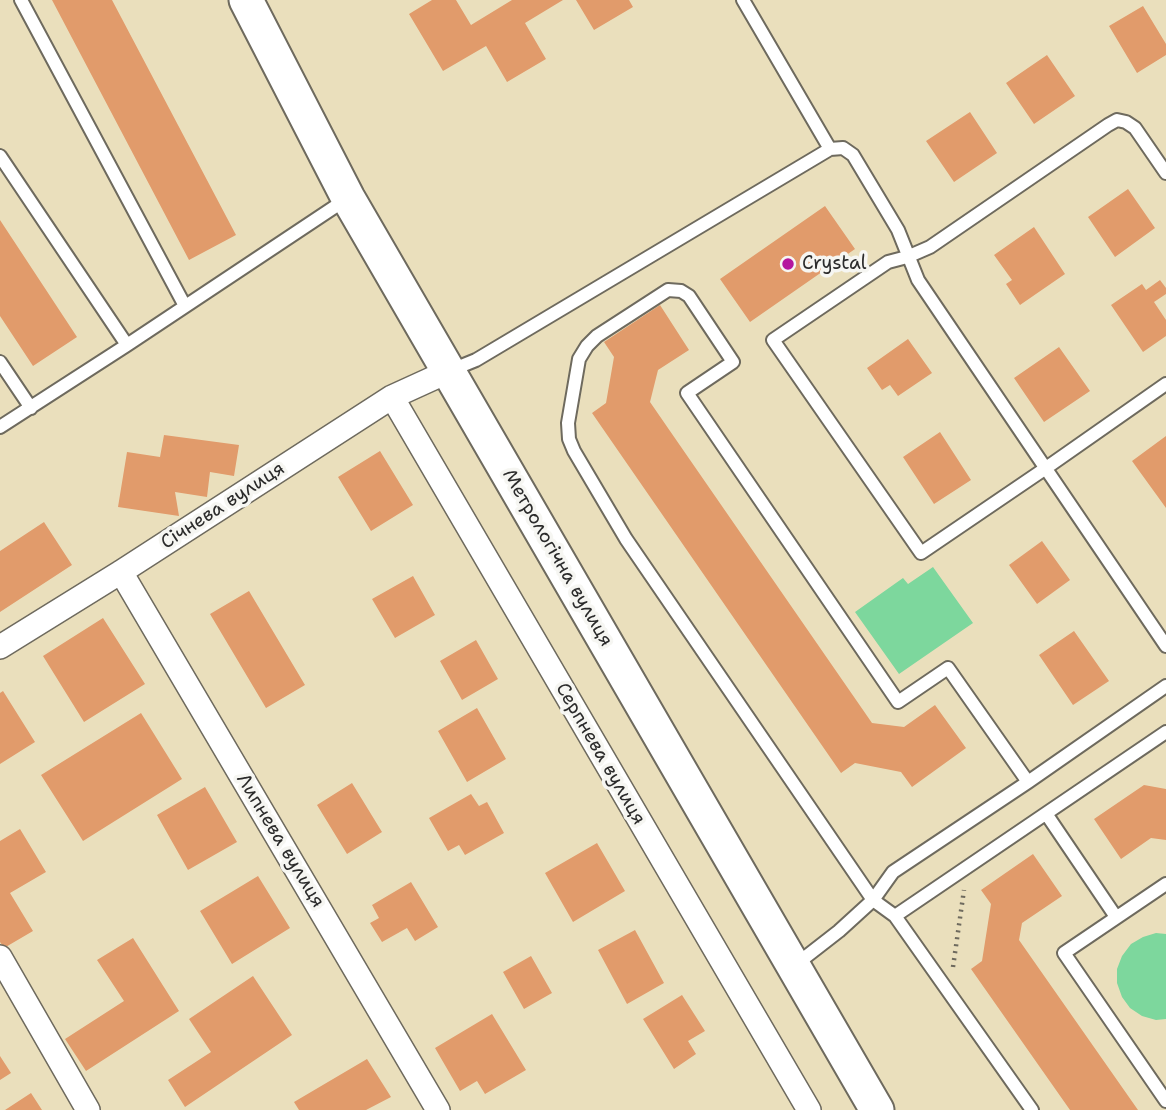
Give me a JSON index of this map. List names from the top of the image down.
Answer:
{
  "streets": {
    "street": [
      "Січнева вулиця",
      "Метрологічна вулиця",
      "Серпнева вулиця",
      "Липнева вулиця"
    ]
  },
  "crossings": [
    ["Січнева вулиця", "Метрологічна вулиця"],
    ["Січнева вулиця", "Серпнева вулиця"],
    ["Січнева вулиця", "Липнева вулиця"]
  ],
  "places": ["Crystal"]
}
